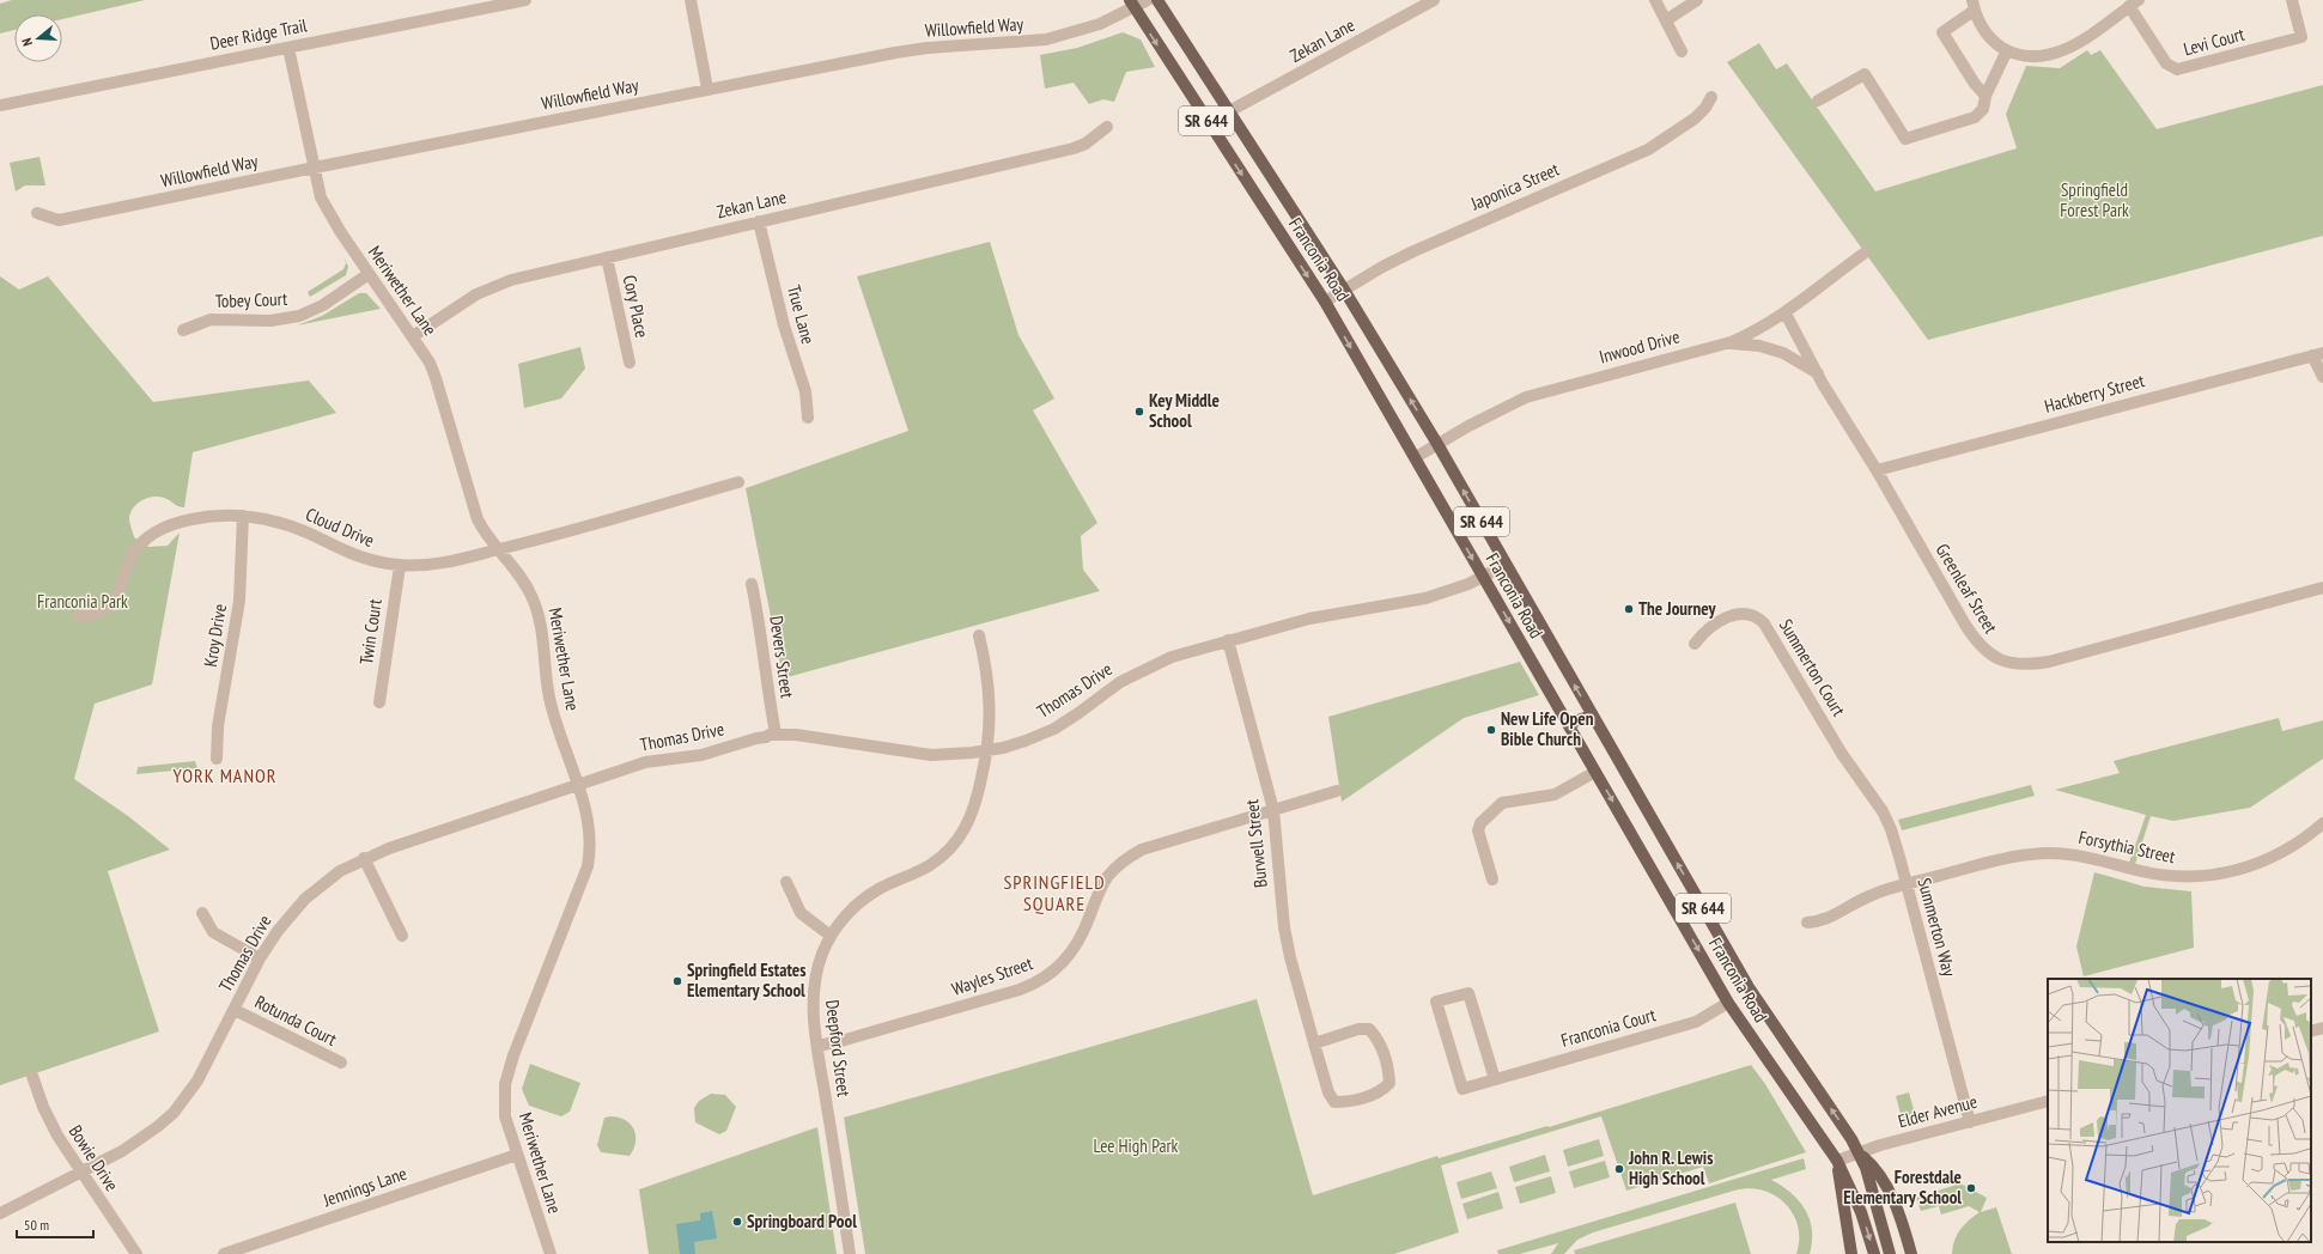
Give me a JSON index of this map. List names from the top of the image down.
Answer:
{
  "streets": {
    "main road": ["SR 644", "Franconia Road"],
    "street": [
      "Willowfield Way",
      "Deer Ridge Trail",
      "Zekan Lane",
      "Levi Court",
      "Japonica Street",
      "Meriwether Lane",
      "Tobey Court",
      "Cory Place",
      "True Lane",
      "Inwood Drive",
      "Hackberry Street",
      "Cloud Drive",
      "Greenleaf Street",
      "Twin Court",
      "Kroy Drive",
      "Devers Street",
      "Summerton Court",
      "Thomas Drive",
      "Burwell Street",
      "Forsythia Street",
      "Summerton Way",
      "Wayles Street",
      "Rotunda Court",
      "Franconia Court",
      "Deepford Street",
      "Elder Avenue",
      "Bowie Drive",
      "Jennings Lane"
    ]
  },
  "crossings": [
    ["Willowfield Way", "Franconia Road"],
    ["Willowfield Way", "Meriwether Lane"],
    ["Deer Ridge Trail", "Meriwether Lane"],
    ["Zekan Lane", "Franconia Road"],
    ["Zekan Lane", "Meriwether Lane"],
    ["Zekan Lane", "Cory Place"],
    ["Zekan Lane", "True Lane"],
    ["Japonica Street", "Franconia Road"],
    ["Franconia Road", "Inwood Drive"],
    ["Franconia Road", "Thomas Drive"],
    ["Franconia Road", "Franconia Court"],
    ["Franconia Road", "Elder Avenue"],
    ["Meriwether Lane", "Tobey Court"],
    ["Meriwether Lane", "Cloud Drive"],
    ["Meriwether Lane", "Thomas Drive"],
    ["Meriwether Lane", "Jennings Lane"],
    ["Inwood Drive", "Greenleaf Street"],
    ["Hackberry Street", "Greenleaf Street"],
    ["Cloud Drive", "Twin Court"],
    ["Cloud Drive", "Kroy Drive"],
    ["Devers Street", "Thomas Drive"],
    ["Summerton Court", "Summerton Way"],
    ["Thomas Drive", "Burwell Street"],
    ["Thomas Drive", "Rotunda Court"],
    ["Thomas Drive", "Deepford Street"],
    ["Thomas Drive", "Bowie Drive"],
    ["Burwell Street", "Wayles Street"],
    ["Forsythia Street", "Summerton Way"],
    ["Summerton Way", "Elder Avenue"],
    ["Wayles Street", "Deepford Street"]
  ],
  "districts": ["YORK MANOR", "SPRINGFIELD SQUARE"],
  "parks": ["Springfield Forest Park", "Franconia Park", "Lee High Park"],
  "places": [
    "Key Middle School",
    "The Journey",
    "New Life Open Bible Church",
    "Springfield Estates Elementary School",
    "John R. Lewis High School",
    "Forestdale Elementary School",
    "Springboard Pool"
  ],
  "scale_bar": "50 m",
  "north": "left"
}
